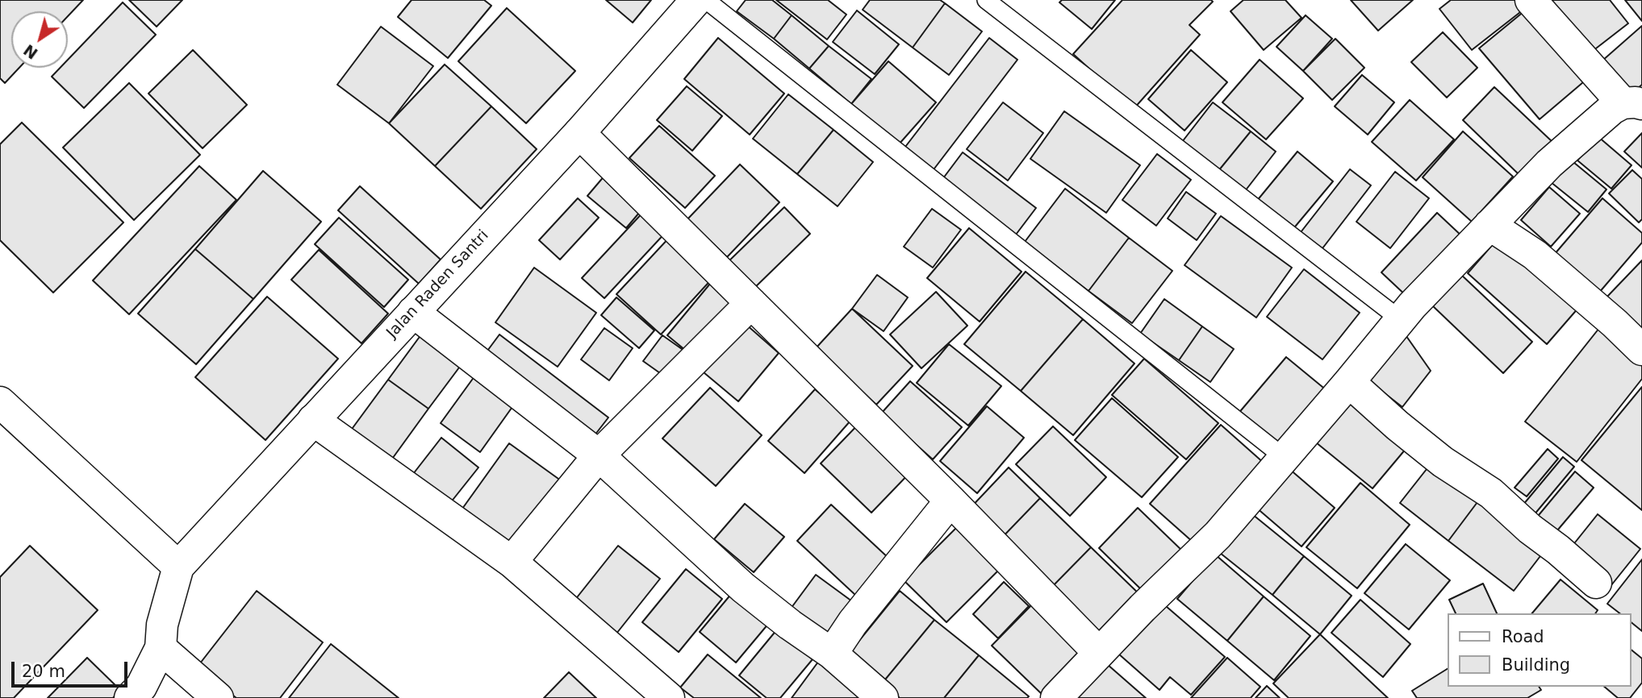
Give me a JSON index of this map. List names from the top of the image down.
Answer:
{
  "streets": {
    "street": ["Jalan Raden Santri"]
  },
  "legend": ["Road", "Building"],
  "scale_bar": "20 m",
  "north": "bottom left"
}
